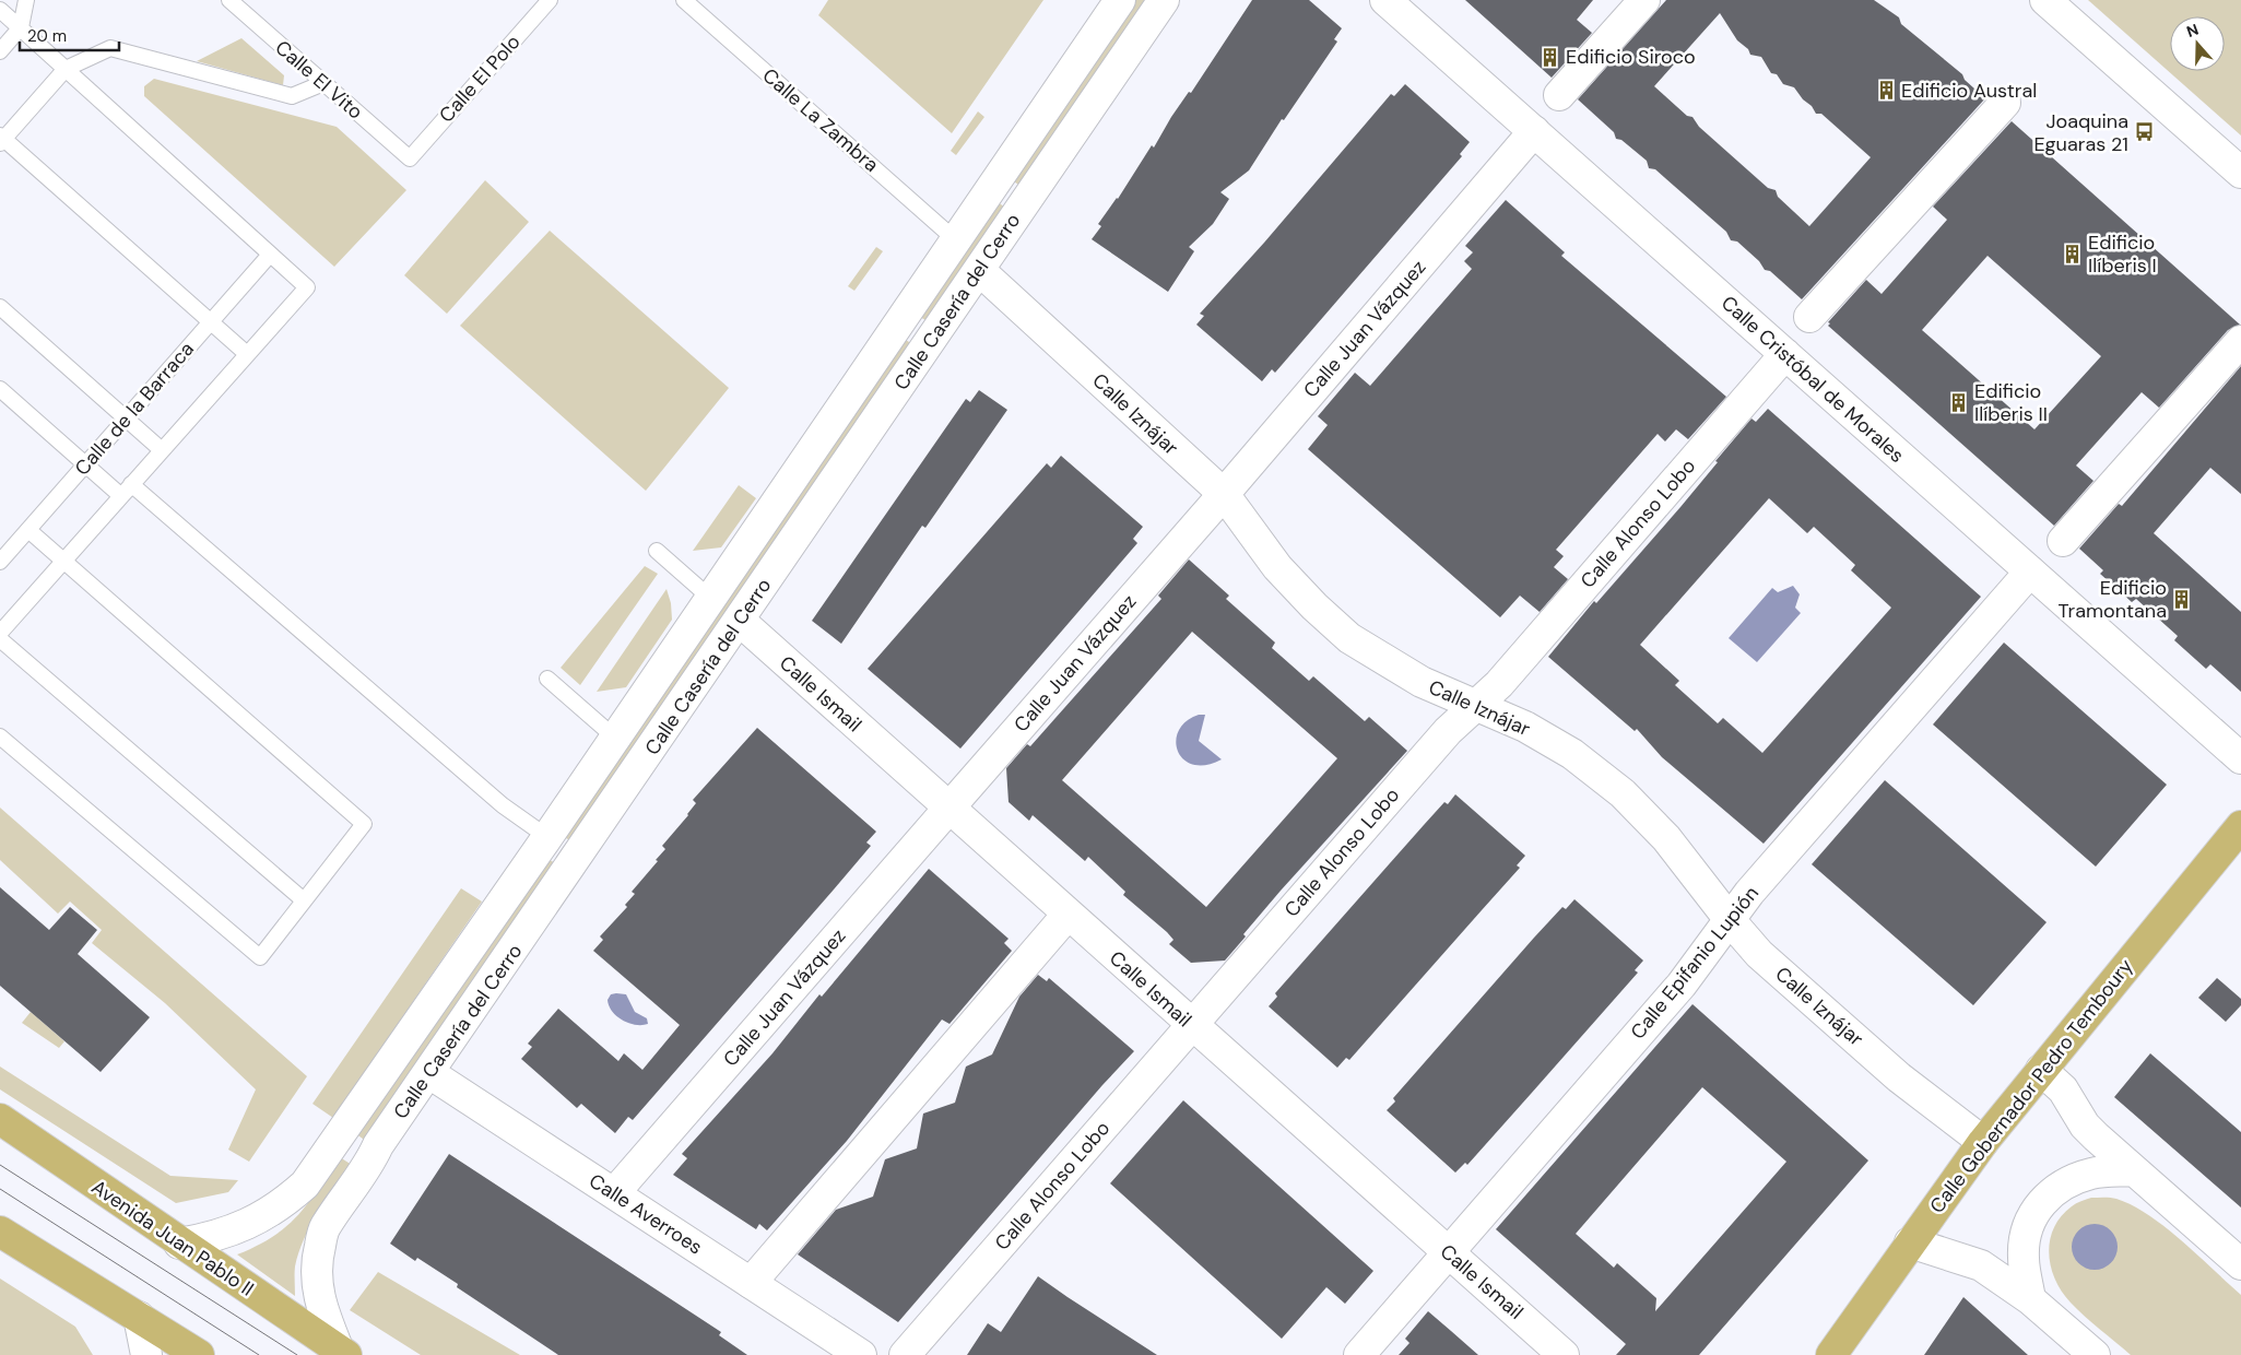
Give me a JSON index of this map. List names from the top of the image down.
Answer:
{
  "streets": {
    "main road": ["Calle Gobernador Pedro Temboury", "Avenida Juan Pablo II"],
    "street": [
      "Calle Casería del Cerro",
      "Calle Juan Vázquez",
      "Calle Cristóbal de Morales",
      "Calle Iznájar",
      "Calle Alonso Lobo",
      "Calle Ismail",
      "Calle Epifanio Lupión",
      "Calle Averroes"
    ],
    "lane": [
      "Calle El Polo",
      "Calle El Vito",
      "Calle La Zambra",
      "Calle de la Barraca"
    ]
  },
  "crossings": [
    ["Calle El Polo", "Calle El Vito"],
    ["Calle La Zambra", "Calle Casería del Cerro"],
    ["Calle Casería del Cerro", "Calle Iznájar"],
    ["Calle Casería del Cerro", "Calle Ismail"],
    ["Calle Casería del Cerro", "Calle Averroes"],
    ["Calle Casería del Cerro", "Avenida Juan Pablo II"],
    ["Calle Juan Vázquez", "Calle Cristóbal de Morales"],
    ["Calle Juan Vázquez", "Calle Iznájar"],
    ["Calle Juan Vázquez", "Calle Ismail"],
    ["Calle Juan Vázquez", "Calle Averroes"],
    ["Calle Cristóbal de Morales", "Calle Alonso Lobo"],
    ["Calle Cristóbal de Morales", "Calle Epifanio Lupión"],
    ["Calle Iznájar", "Calle Alonso Lobo"],
    ["Calle Iznájar", "Calle Epifanio Lupión"],
    ["Calle Iznájar", "Calle Gobernador Pedro Temboury"],
    ["Calle Alonso Lobo", "Calle Ismail"],
    ["Calle Ismail", "Calle Epifanio Lupión"]
  ],
  "places": {
    "building": [
      "Edificio Siroco",
      "Edificio Austral",
      "Edificio Ilíberis I",
      "Edificio Ilíberis II",
      "Edificio Tramontana"
    ],
    "bus stop": ["Joaquina Eguaras 21"]
  },
  "scale_bar": "20 m",
  "north": "top"
}
